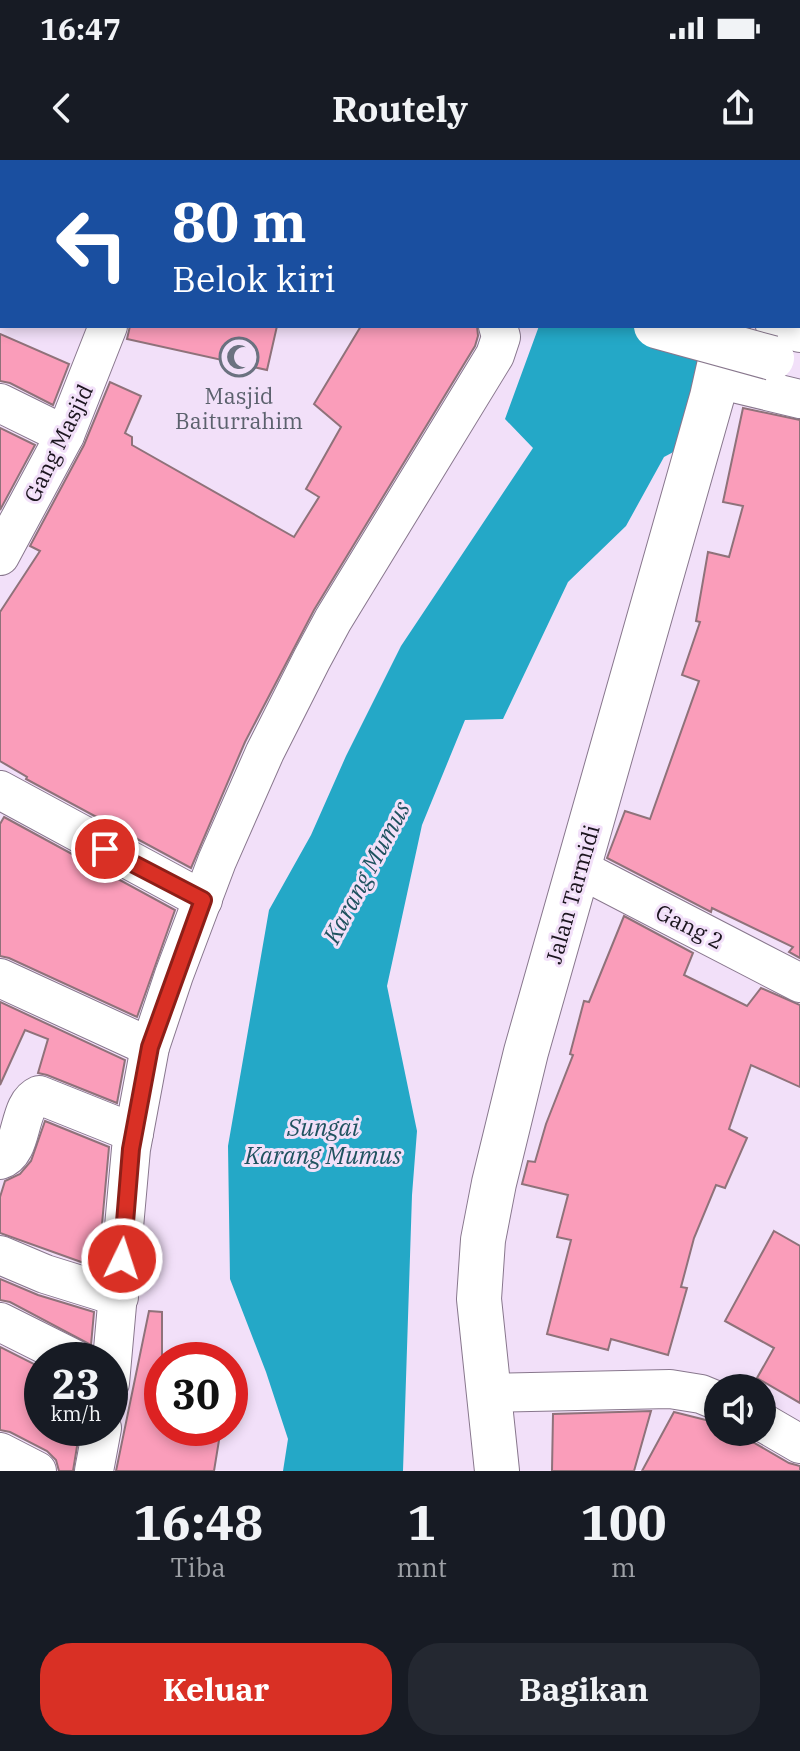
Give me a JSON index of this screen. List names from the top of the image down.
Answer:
{
  "streets": {
    "street": ["Gang Masjid", "Jalan Tarmidi", "Gang 2"]
  },
  "crossings": [
    ["Jalan Tarmidi", "Gang 2"]
  ],
  "water": ["Karang Mumus", "Sungai Karang Mumus"],
  "places": {
    "mosque": ["Masjid Baiturrahim"]
  },
  "page": {
    "status": "16:47",
    "header": "Routely",
    "turn": ["80 m", "Belok kiri"],
    "speed": "23 km/h",
    "limit": "30",
    "eta": [
      "16:48",
      "Tiba",
      "1",
      "mnt",
      "100",
      "m"
    ],
    "buttons": ["Keluar", "Bagikan"]
  }
}
